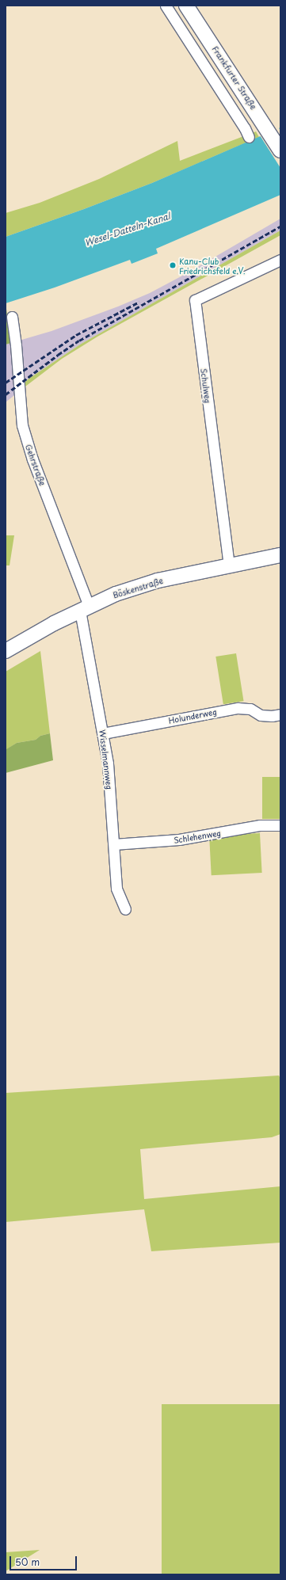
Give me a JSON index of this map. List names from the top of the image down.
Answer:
{
  "streets": {
    "main road": ["Frankfurter Straße", "Böskenstraße"],
    "street": [
      "Schulweg",
      "Gehrstraße",
      "Holunderweg",
      "Wisselmannweg",
      "Schlehenweg"
    ]
  },
  "crossings": [
    ["Schulweg", "Böskenstraße"],
    ["Gehrstraße", "Böskenstraße"],
    ["Gehrstraße", "Wisselmannweg"],
    ["Böskenstraße", "Wisselmannweg"],
    ["Holunderweg", "Wisselmannweg"],
    ["Wisselmannweg", "Schlehenweg"]
  ],
  "water": ["Wesel-Datteln-Kanal"],
  "places": ["Kanu-Club Friedrichsfeld e.V."],
  "scale_bar": "50 m"
}
